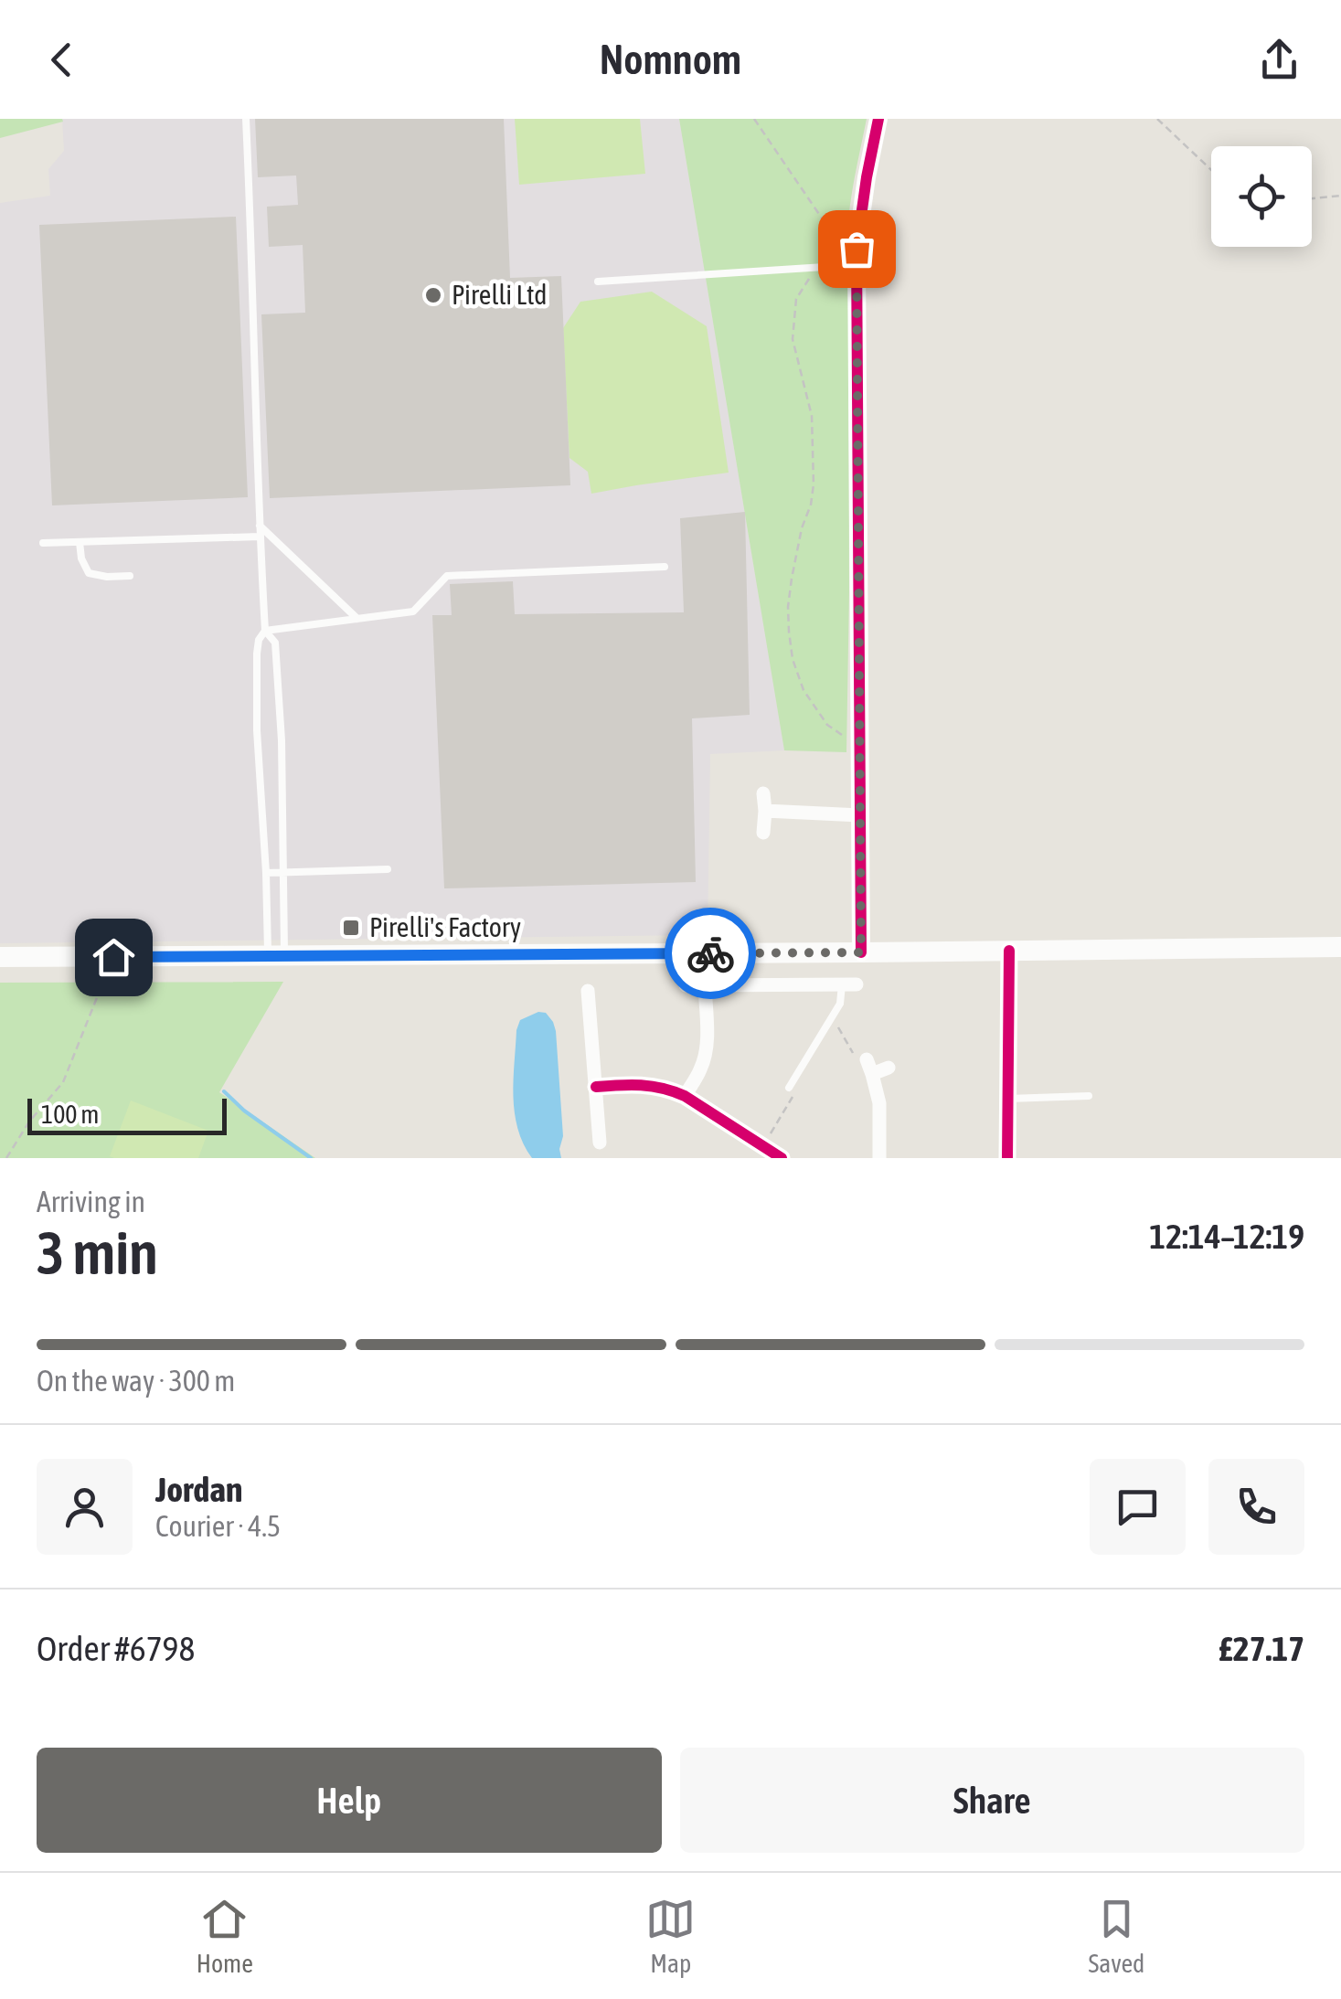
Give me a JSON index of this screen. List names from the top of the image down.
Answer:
{
  "places": {
    "other": ["Pirelli Ltd"],
    "transit": ["Pirelli's Factory"]
  },
  "scale_bar": "100 m",
  "page": {
    "header": "Nomnom",
    "scale": "100 m",
    "heading": ["3 min", "Arriving in", "12:14–12:19"],
    "panel": [
      "Jordan",
      "Courier · 4.5",
      "Order #6798",
      "£27.17"
    ],
    "bar": "On the way · 300 m",
    "buttons": ["Help", "Share"],
    "tabs": ["Home", "Map", "Saved"]
  }
}
